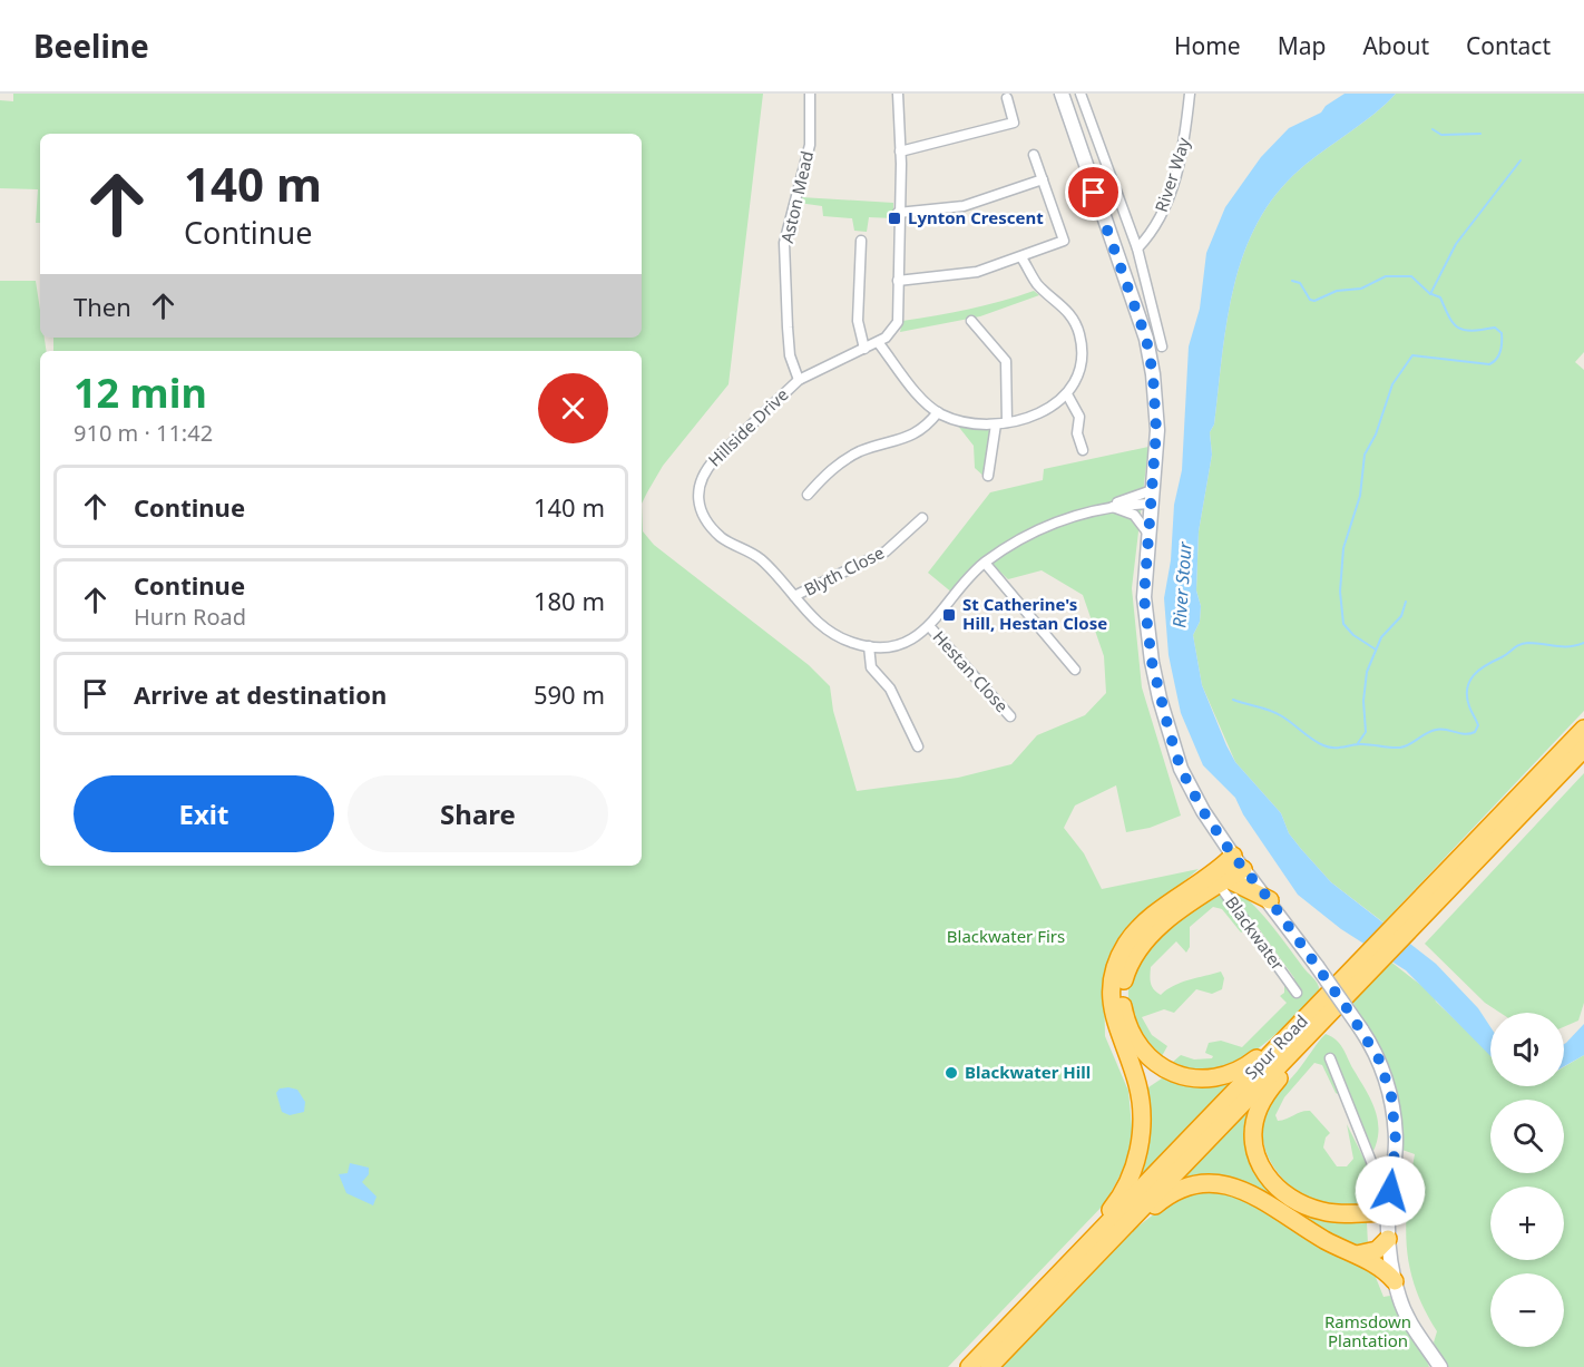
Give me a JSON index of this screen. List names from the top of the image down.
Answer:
{
  "streets": {
    "highway": ["Spur Road"],
    "street": [
      "River Way",
      "Aston Mead",
      "Hillside Drive",
      "Blyth Close",
      "Hestan Close",
      "Blackwater"
    ]
  },
  "crossings": [
    ["Aston Mead", "Hillside Drive"],
    ["Hillside Drive", "Blyth Close"],
    ["Hillside Drive", "Hestan Close"]
  ],
  "water": ["River Stour"],
  "parks": ["Blackwater Firs", "Ramsdown Plantation"],
  "places": {
    "transit": ["Lynton Crescent", "St Catherine's Hill, Hestan Close"],
    "other": ["Blackwater Hill"]
  },
  "page": {
    "header": "Beeline",
    "nav": [
      "Home",
      "Map",
      "About",
      "Contact"
    ],
    "turn": ["140 m", "Continue"],
    "then": "Then",
    "heading": ["12 min", "910 m · 11:42"],
    "list": [
      {
        "name": "Continue",
        "value": "140 m"
      },
      {
        "name": "Continue",
        "note": "Hurn Road",
        "value": "180 m"
      },
      {
        "name": "Arrive at destination",
        "value": "590 m"
      }
    ],
    "buttons": ["Exit", "Share"],
    "map_buttons": ["+", "−"]
  }
}
